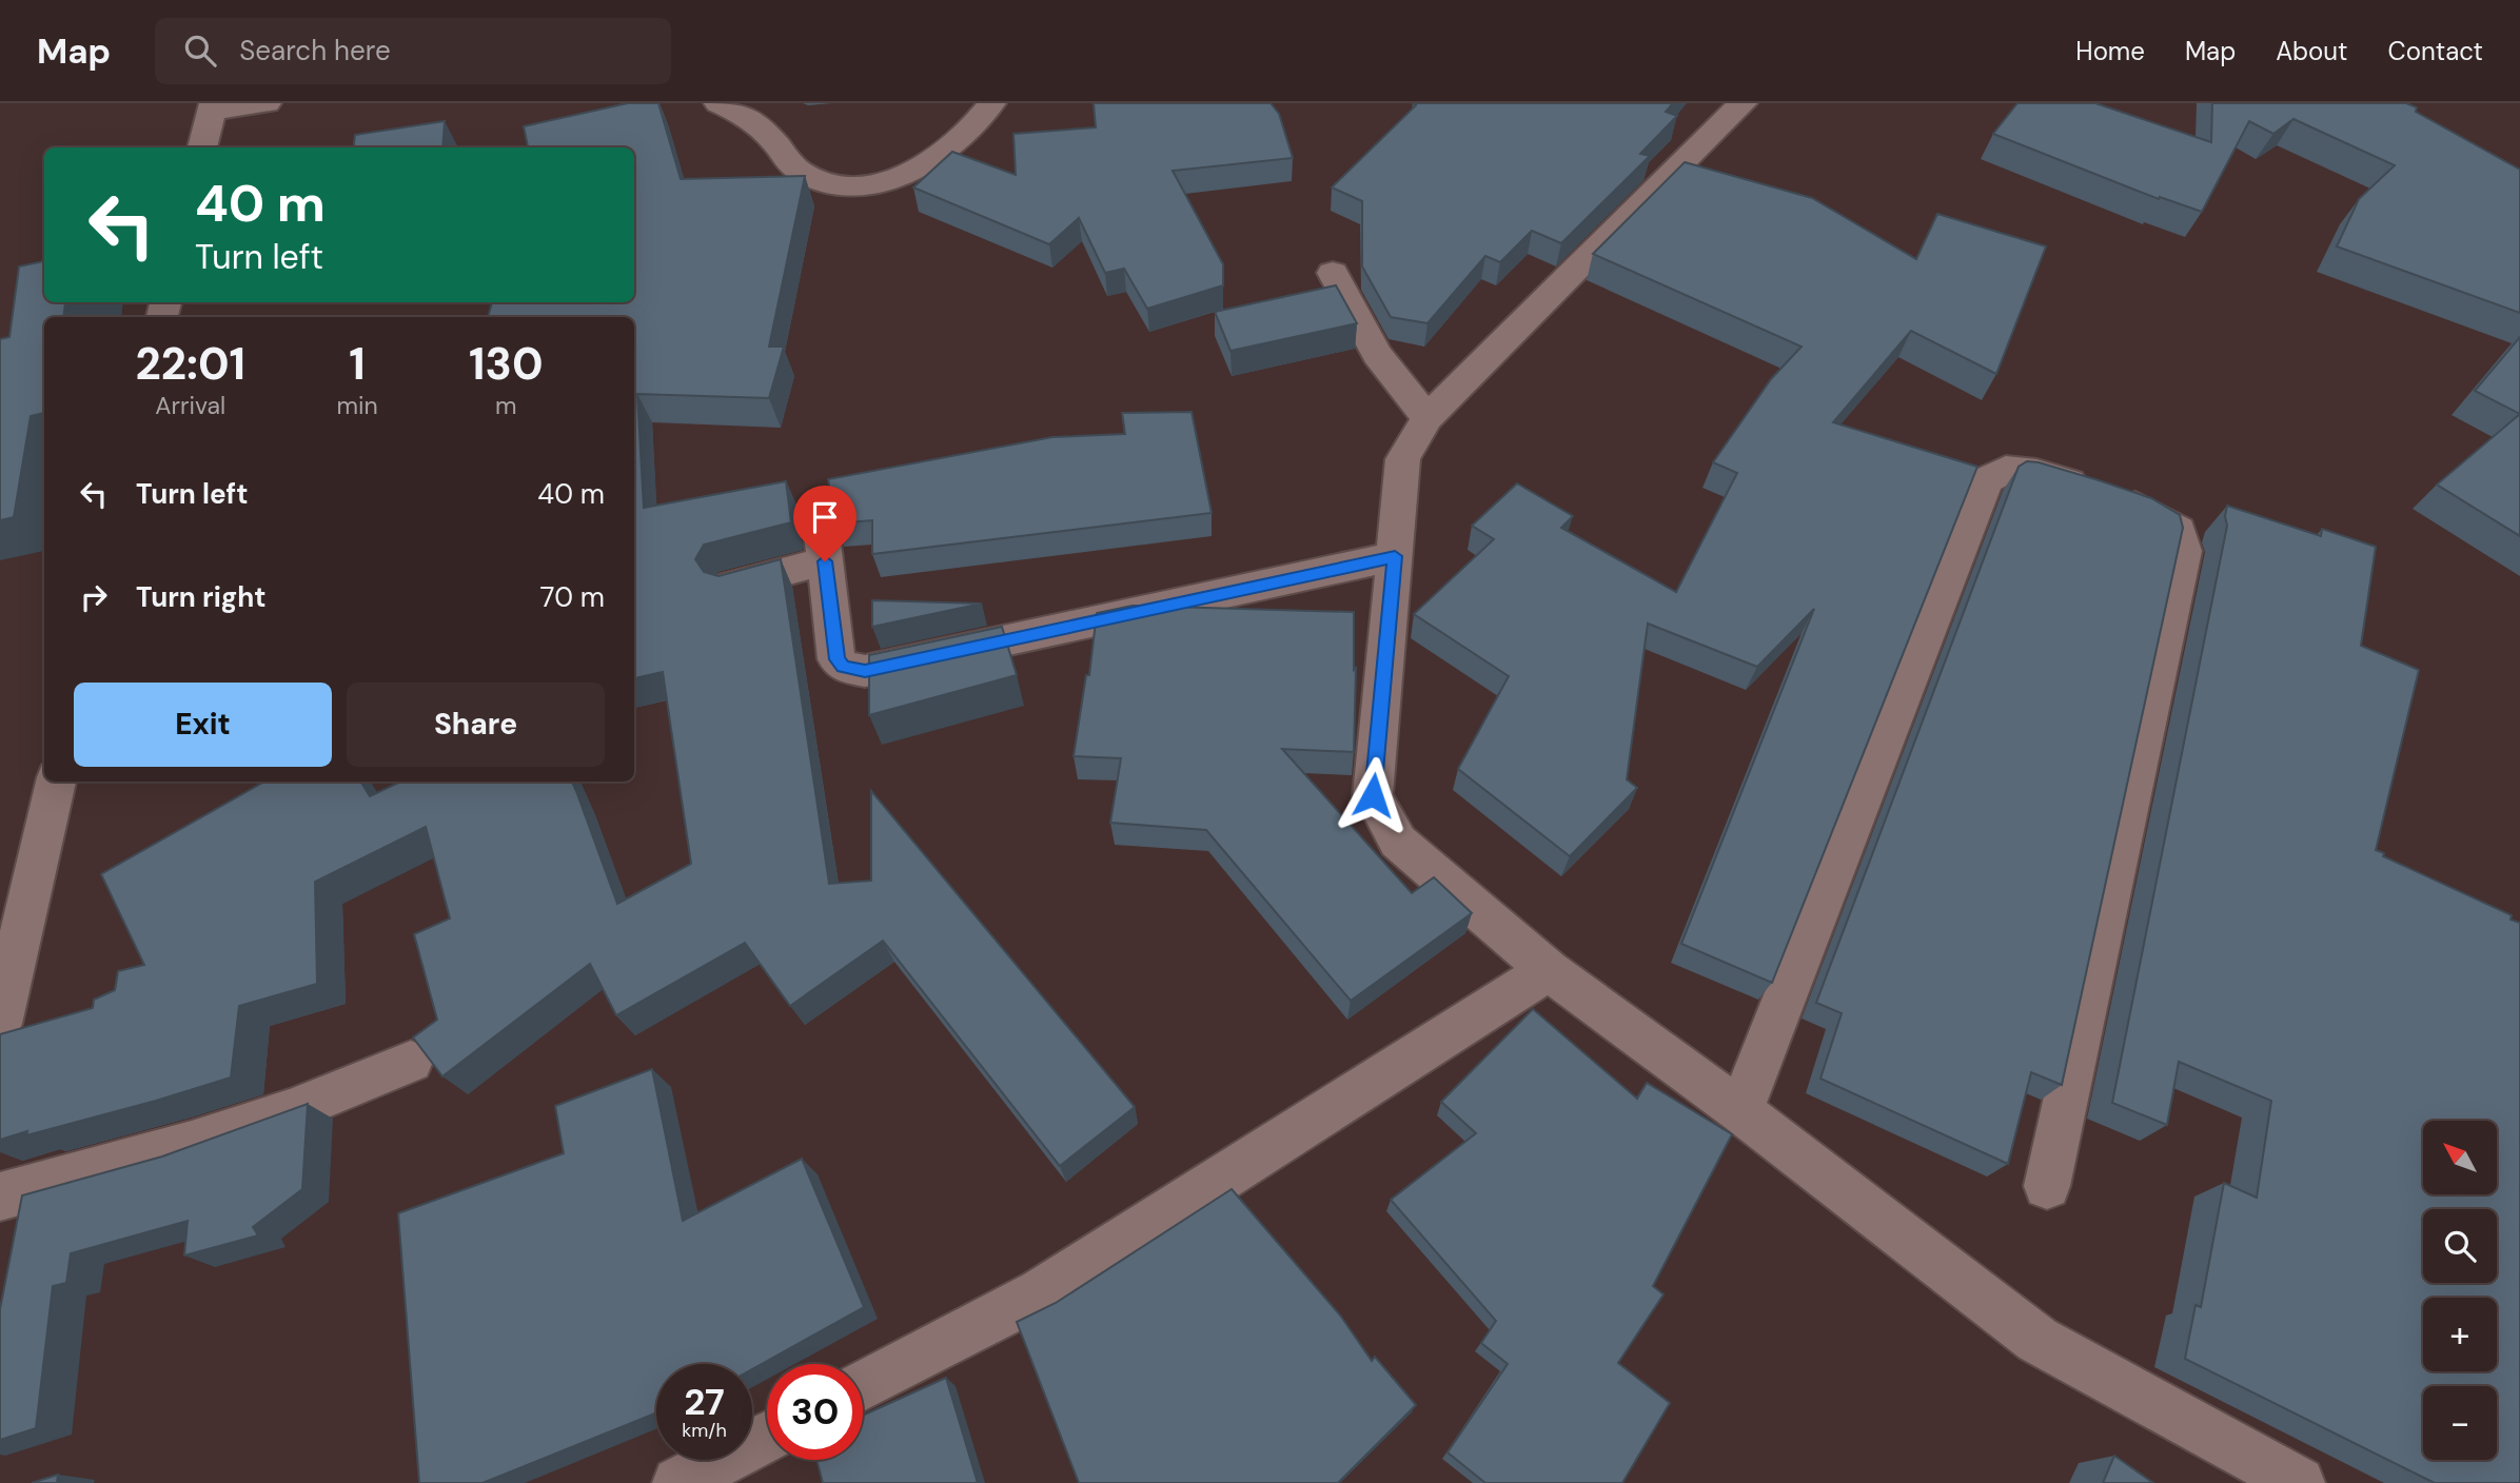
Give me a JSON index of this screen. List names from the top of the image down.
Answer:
{
  "north": "top left",
  "page": {
    "header": "Map",
    "search": "Search here",
    "nav": [
      "Home",
      "Map",
      "About",
      "Contact"
    ],
    "turn": ["40 m", "Turn left"],
    "eta": [
      "22:01",
      "Arrival",
      "1",
      "min",
      "130",
      "m"
    ],
    "list": [
      {
        "name": "Turn left",
        "value": "40 m"
      },
      {
        "name": "Turn right",
        "value": "70 m"
      }
    ],
    "buttons": ["Exit", "Share"],
    "map_buttons": ["+", "−"],
    "speed": "27 km/h",
    "limit": "30"
  }
}
